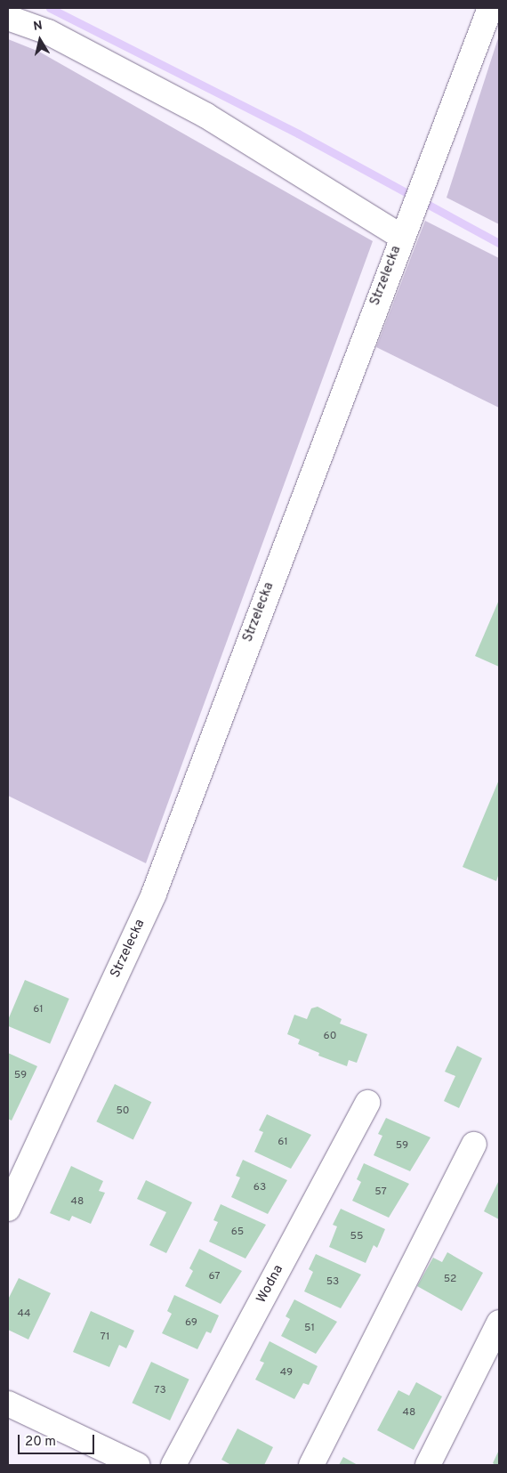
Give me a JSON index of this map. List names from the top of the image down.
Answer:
{
  "streets": {
    "street": ["Strzelecka", "Wodna"]
  },
  "house_numbers": [
    "61",
    "60",
    "59",
    "50",
    "61",
    "59",
    "63",
    "57",
    "48",
    "65",
    "55",
    "67",
    "52",
    "53",
    "44",
    "69",
    "51",
    "71",
    "49",
    "73",
    "48"
  ],
  "scale_bar": "20 m",
  "north": "top"
}
